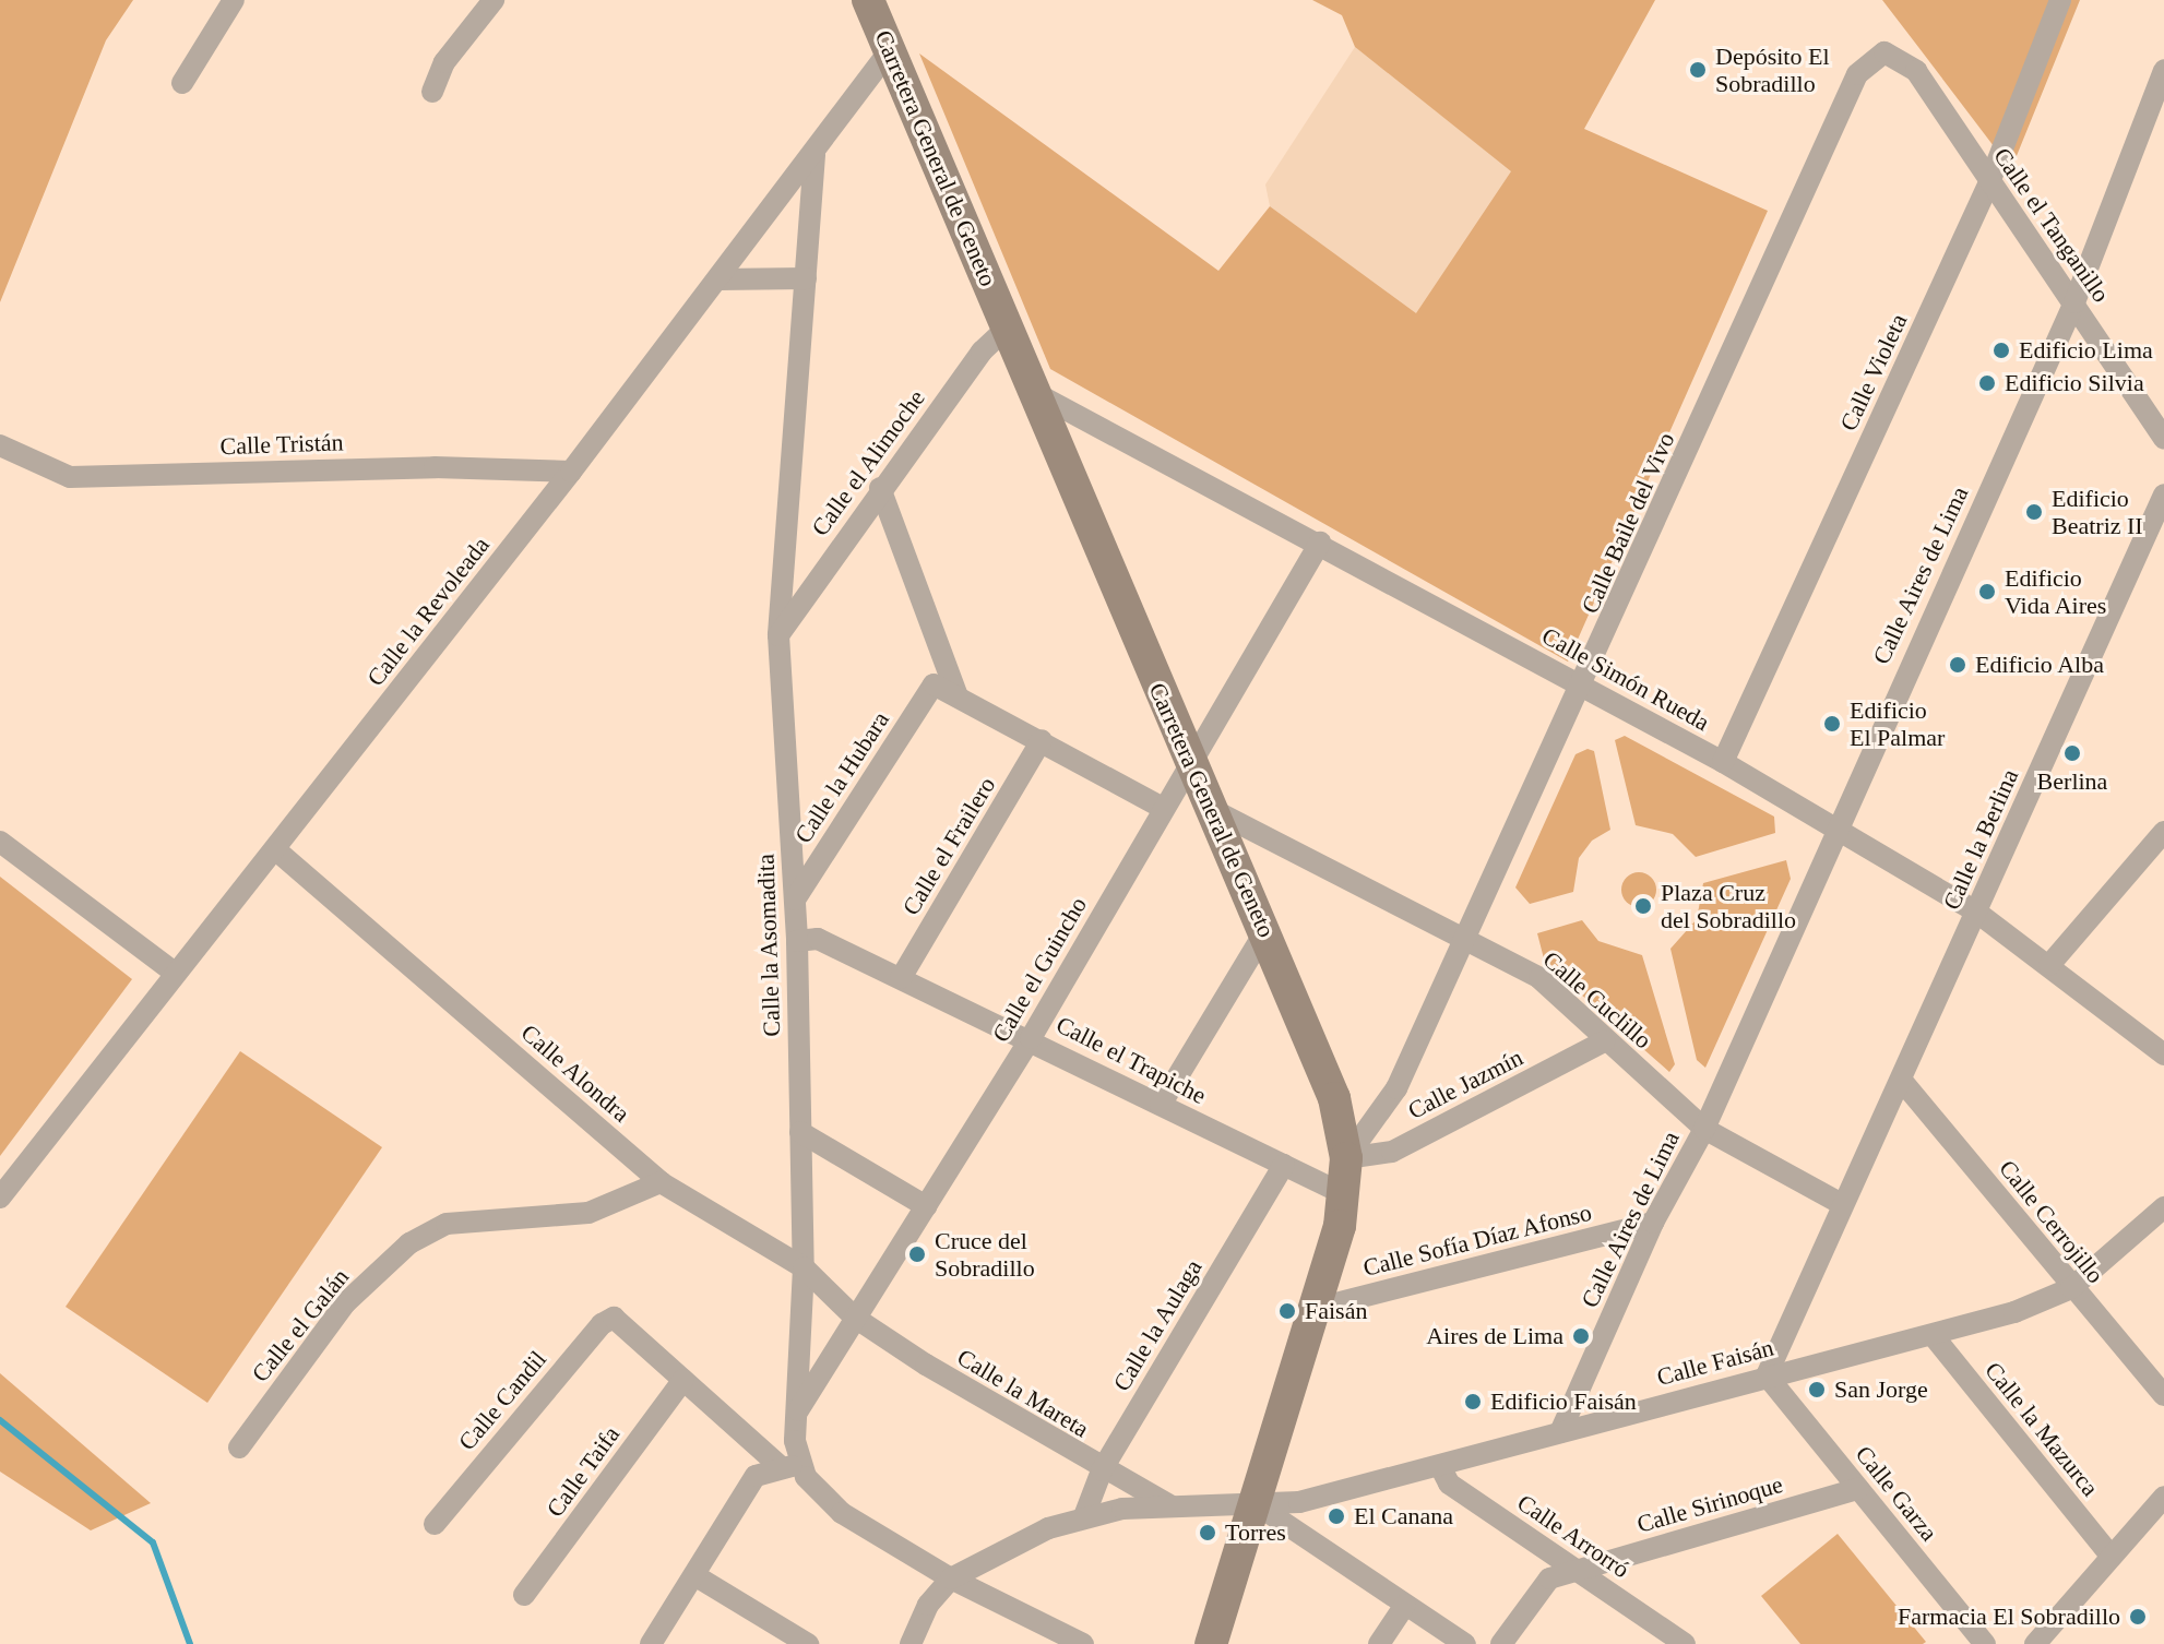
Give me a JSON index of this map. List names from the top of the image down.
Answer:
{
  "streets": {
    "main road": ["Carretera General de Geneto"],
    "street": [
      "Calle el Tanganillo",
      "Calle Violeta",
      "Calle Tristán",
      "Calle el Alimoche",
      "Calle Baile del Vivo",
      "Calle Aires de Lima",
      "Calle la Revoleada",
      "Calle Simón Rueda",
      "Calle la Hubara",
      "Calle la Berlina",
      "Calle el Frailero",
      "Calle la Asomadita",
      "Calle el Guincho",
      "Calle Cuclillo",
      "Calle el Trapiche",
      "Calle Alondra",
      "Calle Jazmín",
      "Calle Cerrojillo",
      "Calle Sofía Díaz Afonso",
      "Calle el Galán",
      "Calle la Aulaga",
      "Calle Faisán",
      "Calle la Mareta",
      "Calle Candil",
      "Calle la Mazurca",
      "Calle Taifa",
      "Calle Garza",
      "Calle Sirinoque",
      "Calle Arrorró"
    ]
  },
  "crossings": [
    ["Carretera General de Geneto", "Calle el Alimoche"],
    ["Carretera General de Geneto", "Calle Baile del Vivo"],
    ["Carretera General de Geneto", "Calle la Revoleada"],
    ["Carretera General de Geneto", "Calle Simón Rueda"],
    ["Carretera General de Geneto", "Calle el Guincho"],
    ["Carretera General de Geneto", "Calle Cuclillo"],
    ["Carretera General de Geneto", "Calle el Trapiche"],
    ["Carretera General de Geneto", "Calle Jazmín"],
    ["Carretera General de Geneto", "Calle Sofía Díaz Afonso"],
    ["Carretera General de Geneto", "Calle Faisán"],
    ["Calle el Tanganillo", "Calle Violeta"],
    ["Calle el Tanganillo", "Calle Baile del Vivo"],
    ["Calle el Tanganillo", "Calle Aires de Lima"],
    ["Calle Violeta", "Calle Simón Rueda"],
    ["Calle Tristán", "Calle la Revoleada"],
    ["Calle el Alimoche", "Calle la Asomadita"],
    ["Calle Baile del Vivo", "Calle Simón Rueda"],
    ["Calle Baile del Vivo", "Calle Cuclillo"],
    ["Calle Baile del Vivo", "Calle Jazmín"],
    ["Calle Aires de Lima", "Calle Simón Rueda"],
    ["Calle Aires de Lima", "Calle Cuclillo"],
    ["Calle Aires de Lima", "Calle Sofía Díaz Afonso"],
    ["Calle Aires de Lima", "Calle Faisán"],
    ["Calle la Revoleada", "Calle la Asomadita"],
    ["Calle la Revoleada", "Calle Alondra"],
    ["Calle Simón Rueda", "Calle la Berlina"],
    ["Calle Simón Rueda", "Calle el Guincho"],
    ["Calle la Hubara", "Calle la Asomadita"],
    ["Calle la Berlina", "Calle Cuclillo"],
    ["Calle la Berlina", "Calle Cerrojillo"],
    ["Calle la Berlina", "Calle Faisán"],
    ["Calle la Berlina", "Calle Garza"],
    ["Calle el Frailero", "Calle el Trapiche"],
    ["Calle la Asomadita", "Calle el Guincho"],
    ["Calle la Asomadita", "Calle el Trapiche"],
    ["Calle la Asomadita", "Calle Alondra"],
    ["Calle el Guincho", "Calle el Trapiche"],
    ["Calle el Guincho", "Calle Alondra"],
    ["Calle el Guincho", "Calle la Mareta"],
    ["Calle Cuclillo", "Calle Jazmín"],
    ["Calle el Trapiche", "Calle la Aulaga"],
    ["Calle Alondra", "Calle el Galán"],
    ["Calle Alondra", "Calle la Mareta"],
    ["Calle Cerrojillo", "Calle Faisán"],
    ["Calle la Aulaga", "Calle Faisán"],
    ["Calle la Aulaga", "Calle la Mareta"],
    ["Calle Faisán", "Calle la Mareta"],
    ["Calle Faisán", "Calle la Mazurca"],
    ["Calle Faisán", "Calle Garza"],
    ["Calle Faisán", "Calle Arrorró"],
    ["Calle Candil", "Calle Taifa"],
    ["Calle Garza", "Calle Sirinoque"],
    ["Calle Sirinoque", "Calle Arrorró"]
  ],
  "places": [
    "Depósito El Sobradillo",
    "Edificio Lima",
    "Edificio Silvia",
    "Edificio Beatriz II",
    "Edificio Vida Aires",
    "Edificio Alba",
    "Edificio El Palmar",
    "Berlina",
    "Plaza Cruz del Sobradillo",
    "Cruce del Sobradillo",
    "Faisán",
    "Aires de Lima",
    "San Jorge",
    "Edificio Faisán",
    "El Canana",
    "Torres",
    "Farmacia El Sobradillo"
  ]
}
